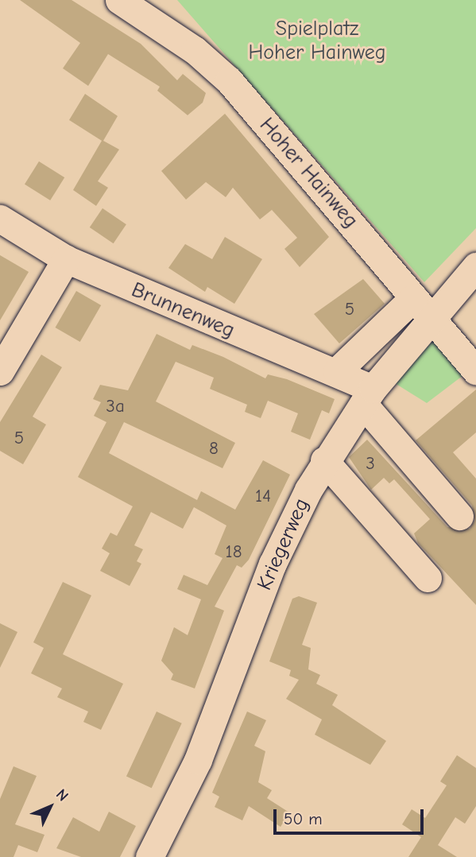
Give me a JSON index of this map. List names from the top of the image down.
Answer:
{
  "streets": {
    "street": ["Hoher Hainweg", "Brunnenweg", "Kriegerweg"]
  },
  "crossings": [
    ["Hoher Hainweg", "Kriegerweg"],
    ["Brunnenweg", "Kriegerweg"]
  ],
  "parks": ["Spielplatz Hoher Hainweg"],
  "house_numbers": [
    "5",
    "3a",
    "5",
    "8",
    "3",
    "14",
    "18"
  ],
  "scale_bar": "50 m",
  "north": "top right"
}
